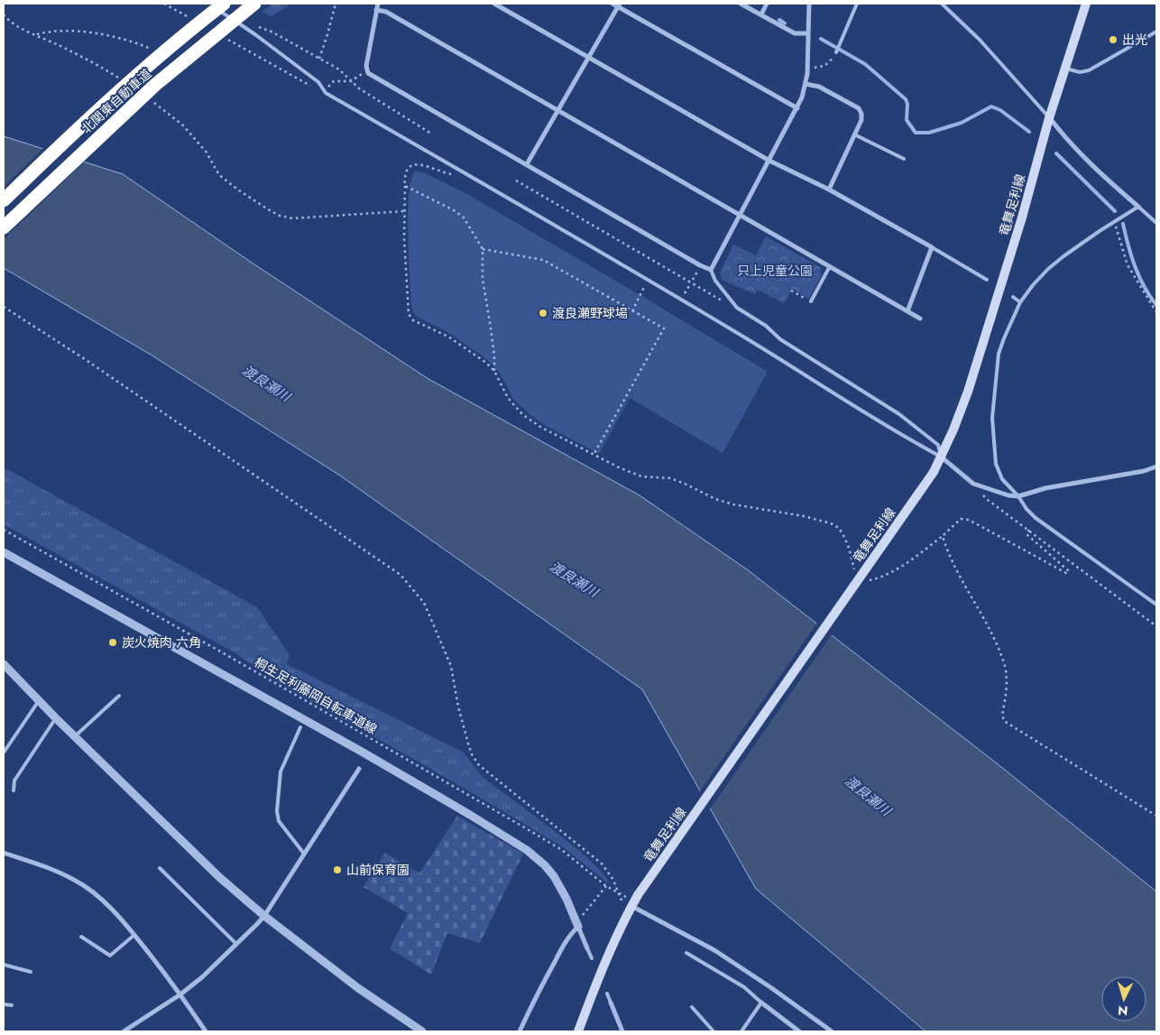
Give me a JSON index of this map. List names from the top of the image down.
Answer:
{
  "streets": {
    "highway": ["北関東自動車道"],
    "main road": ["竜舞足利線"],
    "path": ["桐生足利藤岡自転車道線"]
  },
  "water": ["渡良瀬川"],
  "parks": ["只上児童公園"],
  "places": [
    "出光",
    "渡良瀬野球場",
    "炭火焼肉 六角",
    "山前保育園"
  ],
  "north": "bottom"
}
